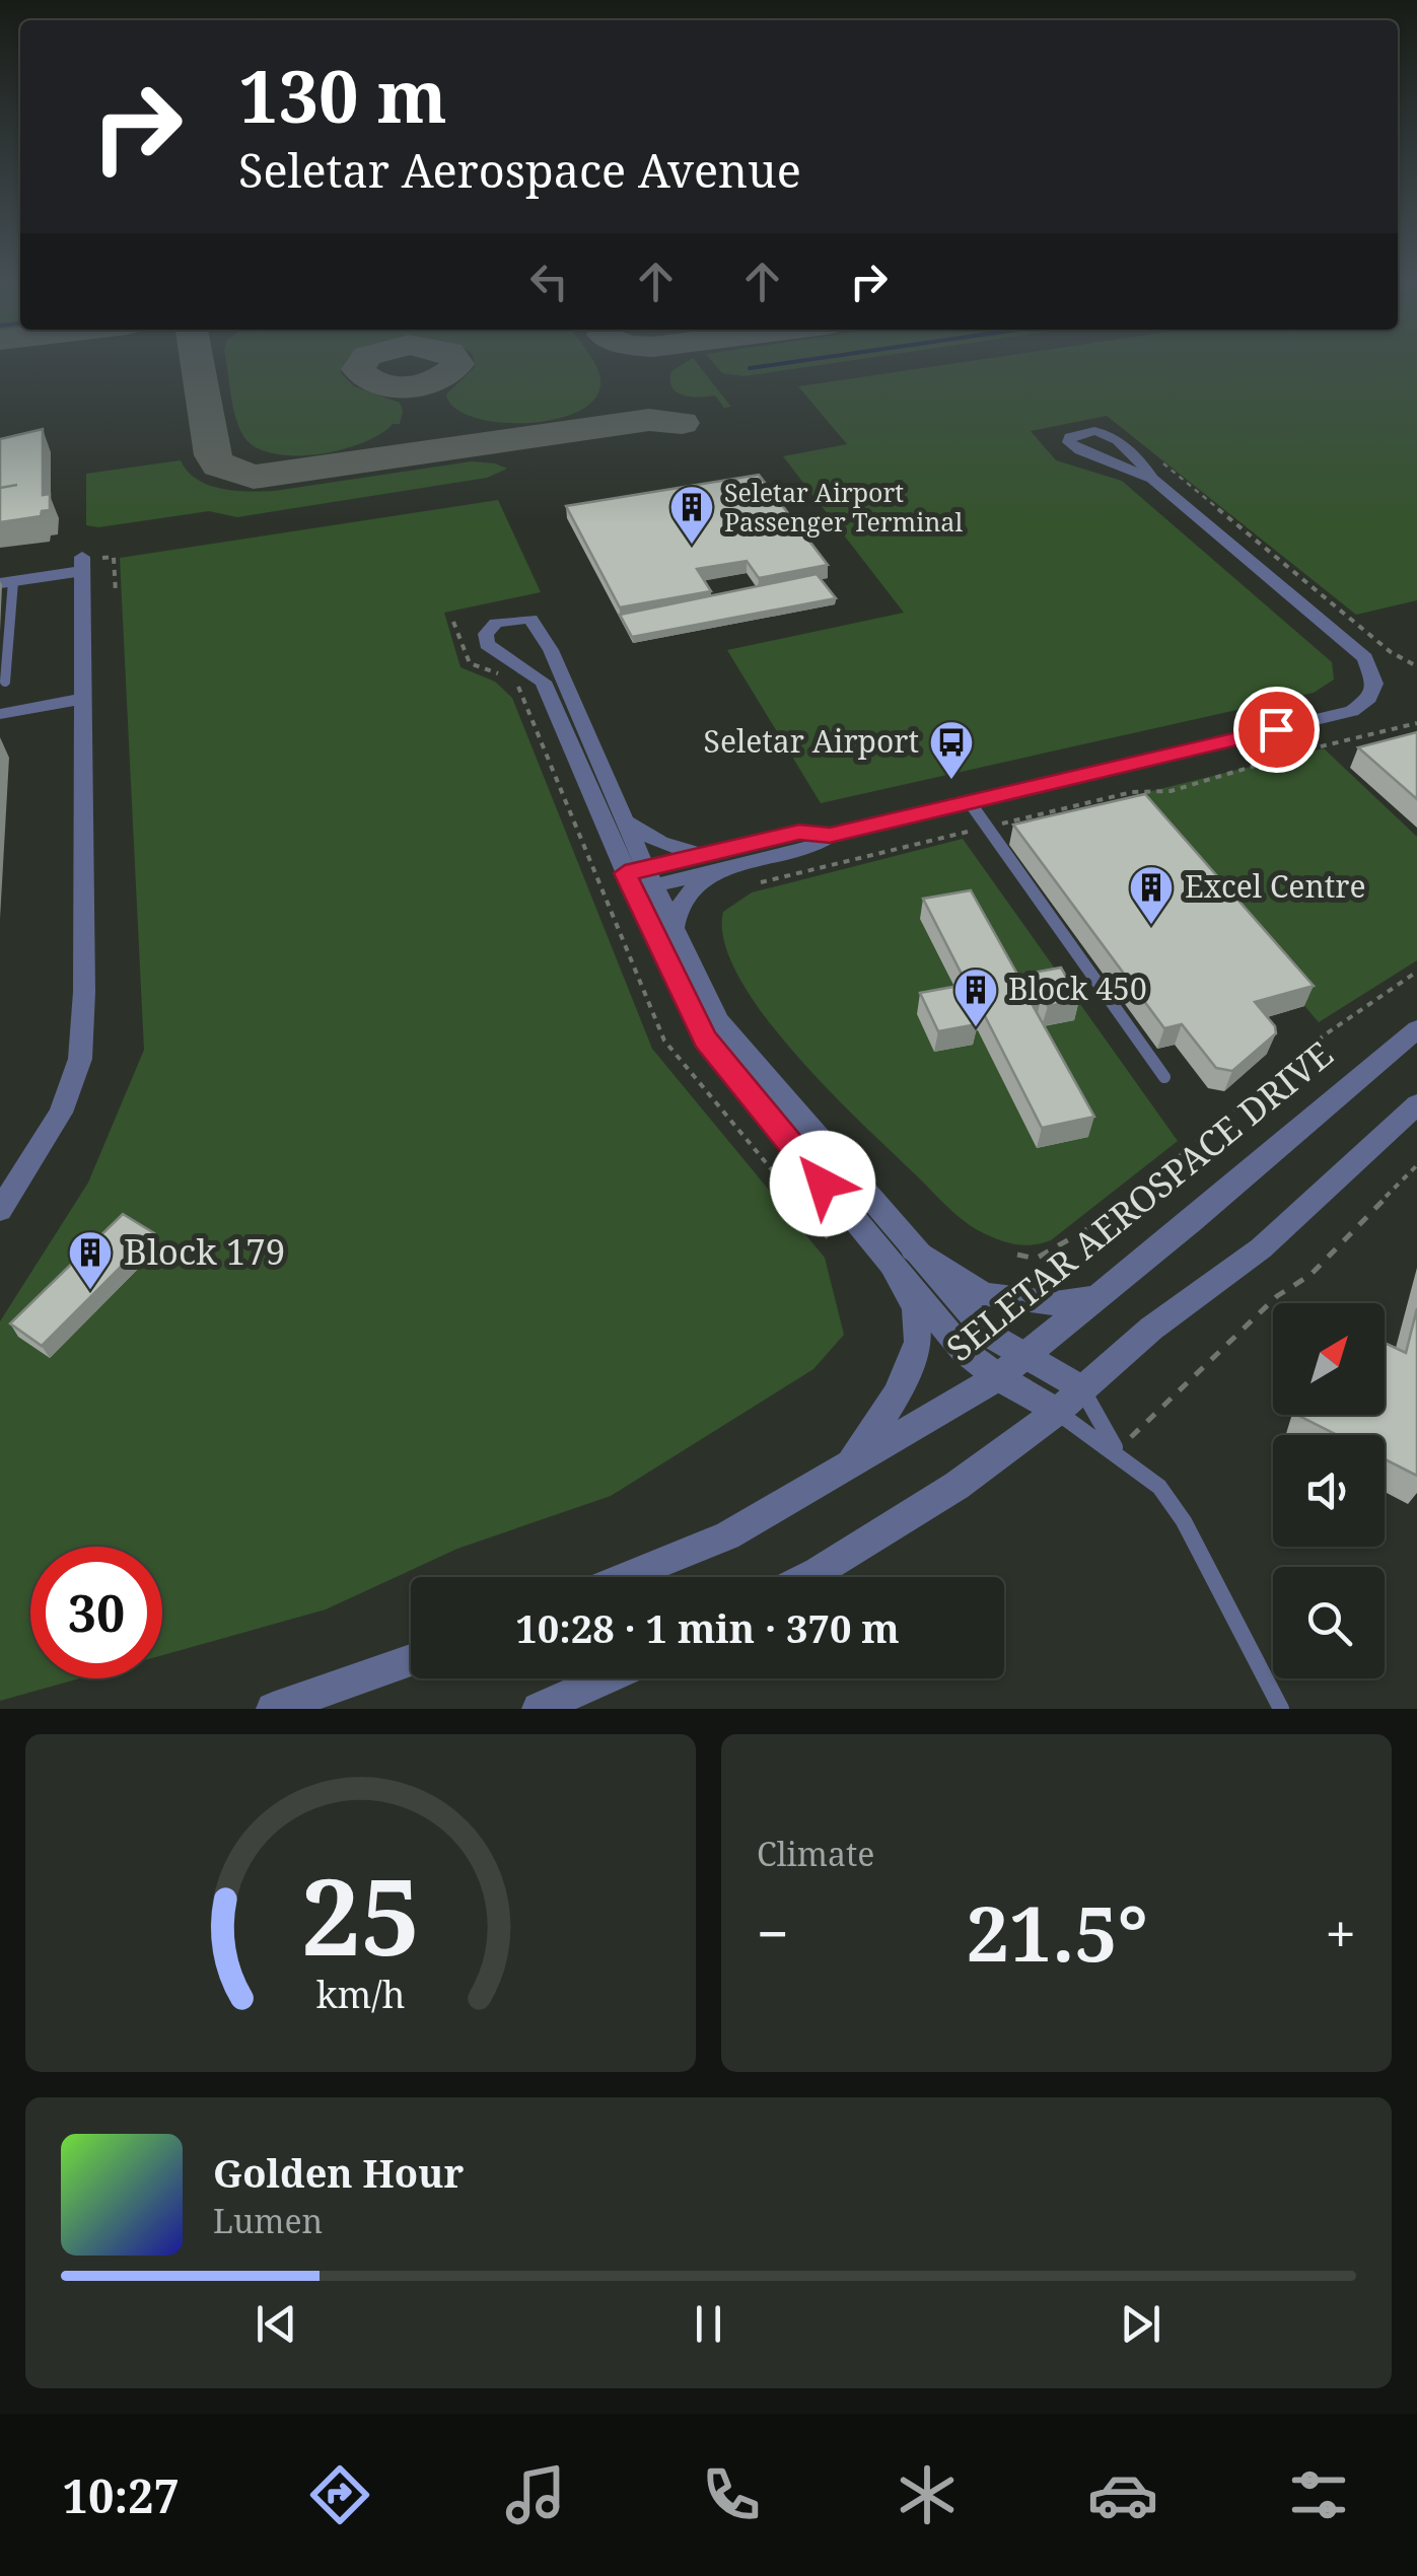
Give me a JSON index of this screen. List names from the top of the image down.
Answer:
{
  "streets": {
    "street": ["SELETAR AEROSPACE DRIVE"]
  },
  "places": {
    "building": [
      "Seletar Airport Passenger Terminal",
      "Excel Centre",
      "Block 450",
      "Block 179"
    ],
    "bus stop": ["Seletar Airport"]
  },
  "north": "top right",
  "page": {
    "turn": ["130 m", "Seletar Aerospace Avenue"],
    "limit": "30",
    "trip": "10:28 · 1 min · 370 m",
    "tile": "Climate",
    "heat": ["−", "21.5°", "+"],
    "song": ["Golden Hour", "Lumen"],
    "tabs": "10:27",
    "gauge": ["25", "km/h"]
  }
}
